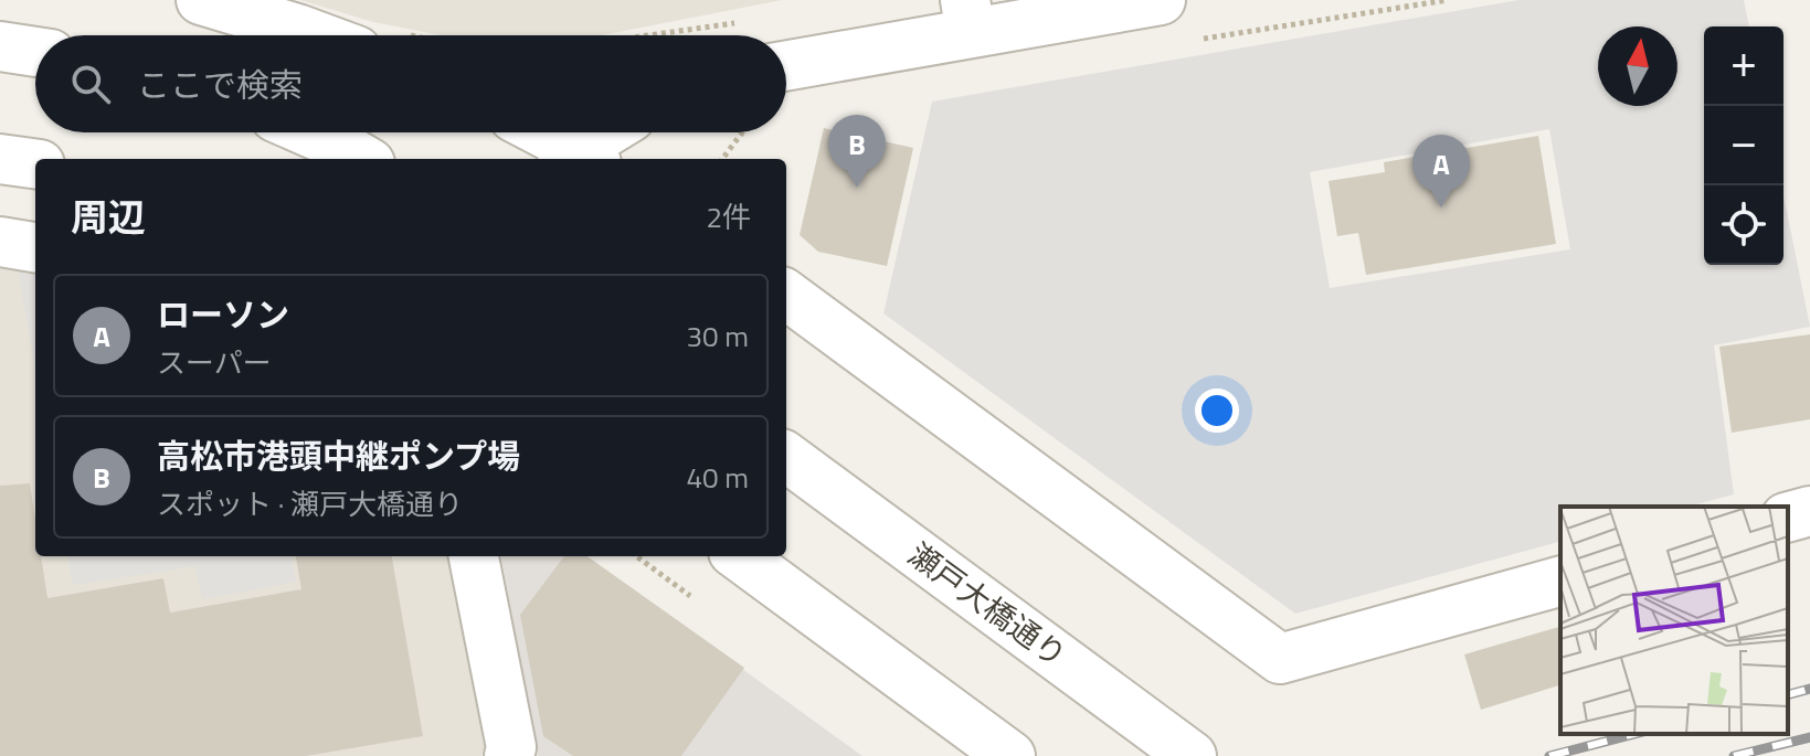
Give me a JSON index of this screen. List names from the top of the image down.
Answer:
{
  "streets": {
    "street": ["瀬戸大橋通り"]
  },
  "north": "top",
  "page": {
    "map_buttons": ["+", "−"],
    "search": "ここで検索",
    "pins": ["B", "A"],
    "heading": ["周辺", "2件"],
    "list": [
      {
        "mark": "A",
        "name": "ローソン",
        "note": "スーパー",
        "value": "30 m"
      },
      {
        "mark": "B",
        "name": "高松市港頭中継ポンプ場",
        "note": "スポット · 瀬戸大橋通り",
        "value": "40 m"
      }
    ]
  }
}
